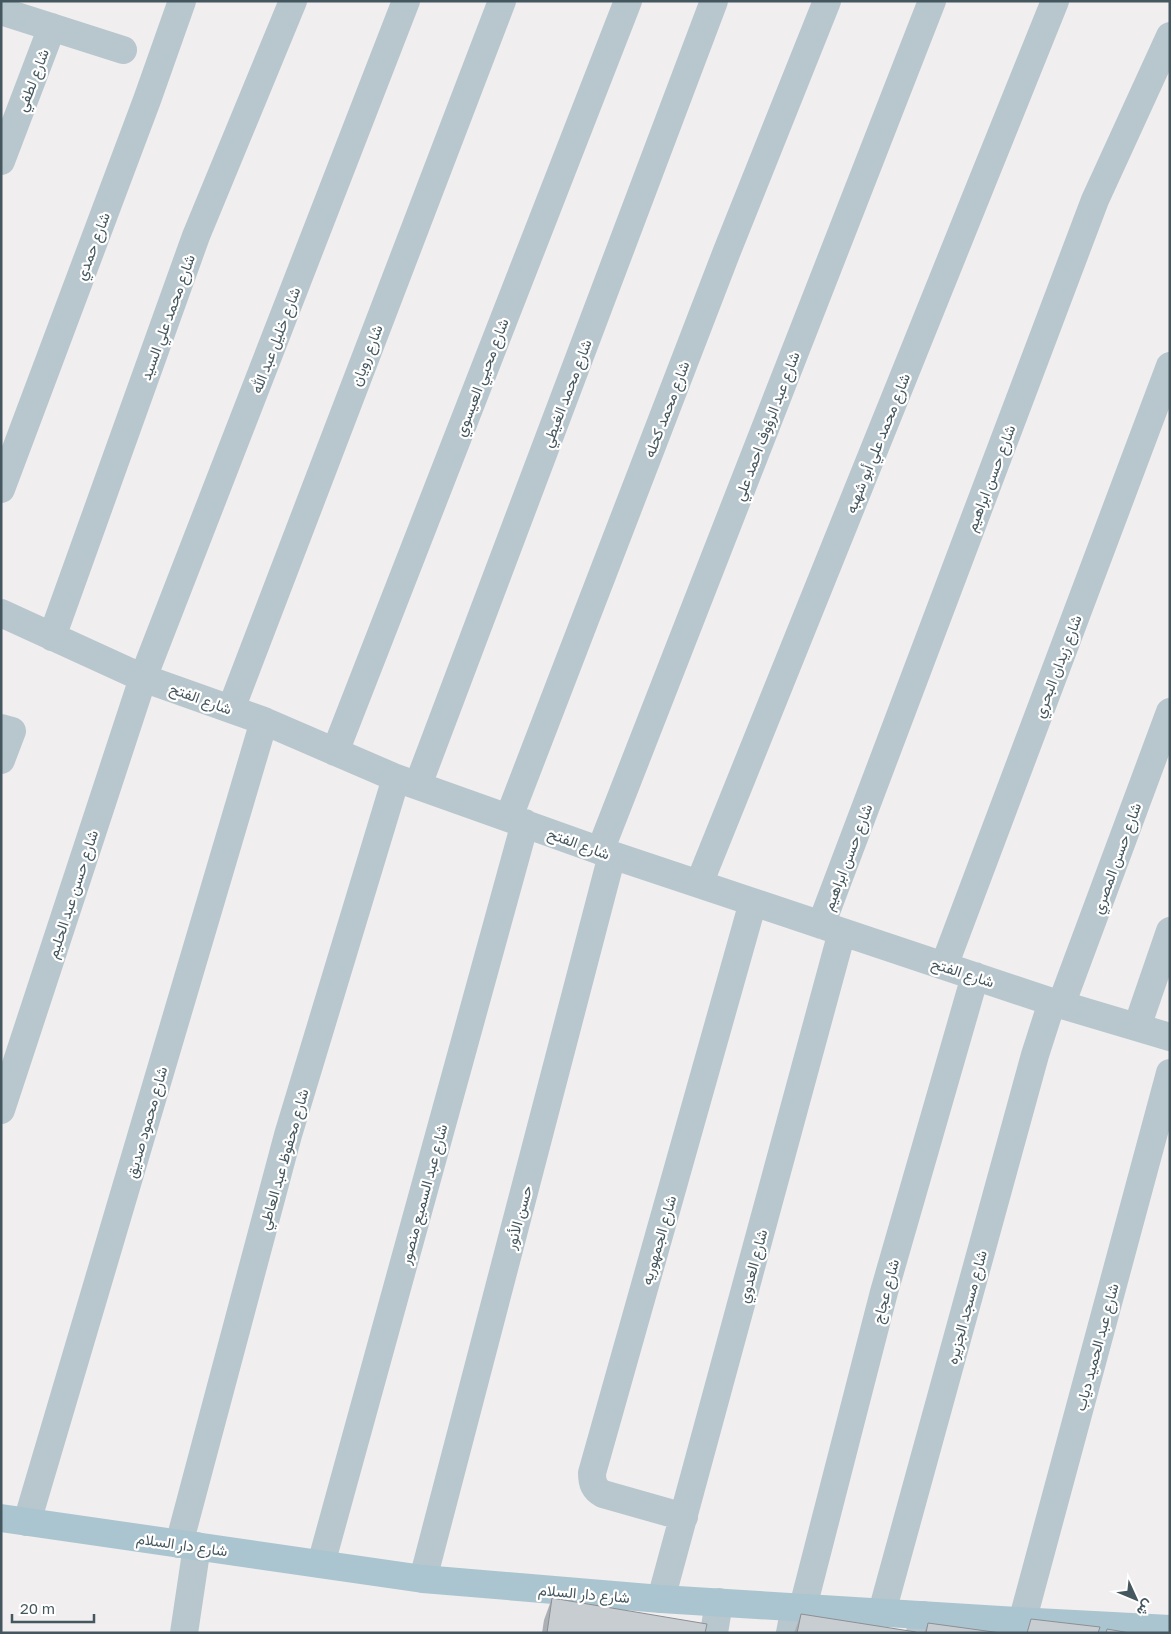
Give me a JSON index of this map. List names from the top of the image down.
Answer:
{
  "streets": {
    "main road": ["شارع دار السلام"],
    "street": [
      "شارع لطفي",
      "شارع حمدي",
      "شارع محمد علي السيد",
      "شارع خليل عبد الله",
      "شارع رويان",
      "شارع محيي العيسوي",
      "شارع محمد الغيطي",
      "شارع محمد كحله",
      "شارع عبد الرؤوف احمد علي",
      "شارع محمد علي أبو شهبه",
      "شارع حسن ابراهيم",
      "شارع زيدان البحري",
      "شارع الفتح",
      "شارع حسن المصري",
      "شارع حسن عبد الحليم",
      "شارع محمود صديق",
      "شارع محفوظ عبد العاطي",
      "شارع عبد السميع منصور",
      "حسن الأنور",
      "شارع الجمهوريه",
      "شارع العدوي",
      "شارع عجاج",
      "شارع مسجد الجزيره",
      "شارع عبد الحميد دياب"
    ]
  },
  "crossings": [
    ["شارع محمد علي السيد", "شارع الفتح"],
    ["شارع خليل عبد الله", "شارع الفتح"],
    ["شارع خليل عبد الله", "شارع حسن عبد الحليم"],
    ["شارع رويان", "شارع الفتح"],
    ["شارع محيي العيسوي", "شارع الفتح"],
    ["شارع محمد الغيطي", "شارع الفتح"],
    ["شارع محمد الغيطي", "شارع محفوظ عبد العاطي"],
    ["شارع محمد كحله", "شارع الفتح"],
    ["شارع محمد كحله", "شارع عبد السميع منصور"],
    ["شارع عبد الرؤوف احمد علي", "شارع الفتح"],
    ["شارع عبد الرؤوف احمد علي", "حسن الأنور"],
    ["شارع محمد علي أبو شهبه", "شارع الفتح"],
    ["شارع حسن ابراهيم", "شارع الفتح"],
    ["شارع حسن ابراهيم", "شارع العدوي"],
    ["شارع زيدان البحري", "شارع الفتح"],
    ["شارع الفتح", "شارع حسن المصري"],
    ["شارع الفتح", "شارع حسن عبد الحليم"],
    ["شارع الفتح", "شارع محمود صديق"],
    ["شارع الفتح", "شارع محفوظ عبد العاطي"],
    ["شارع الفتح", "شارع عبد السميع منصور"],
    ["شارع الفتح", "حسن الأنور"],
    ["شارع الفتح", "شارع الجمهوريه"],
    ["شارع الفتح", "شارع العدوي"],
    ["شارع الفتح", "شارع عجاج"],
    ["شارع الفتح", "شارع مسجد الجزيره"],
    ["شارع حسن المصري", "شارع مسجد الجزيره"],
    ["شارع محمود صديق", "شارع دار السلام"],
    ["شارع محفوظ عبد العاطي", "شارع دار السلام"],
    ["شارع عبد السميع منصور", "شارع دار السلام"],
    ["حسن الأنور", "شارع دار السلام"],
    ["شارع الجمهوريه", "شارع العدوي"],
    ["شارع العدوي", "شارع دار السلام"],
    ["شارع عجاج", "شارع دار السلام"],
    ["شارع مسجد الجزيره", "شارع دار السلام"],
    ["شارع عبد الحميد دياب", "شارع دار السلام"]
  ],
  "scale_bar": "20 m",
  "north": "bottom right"
}
